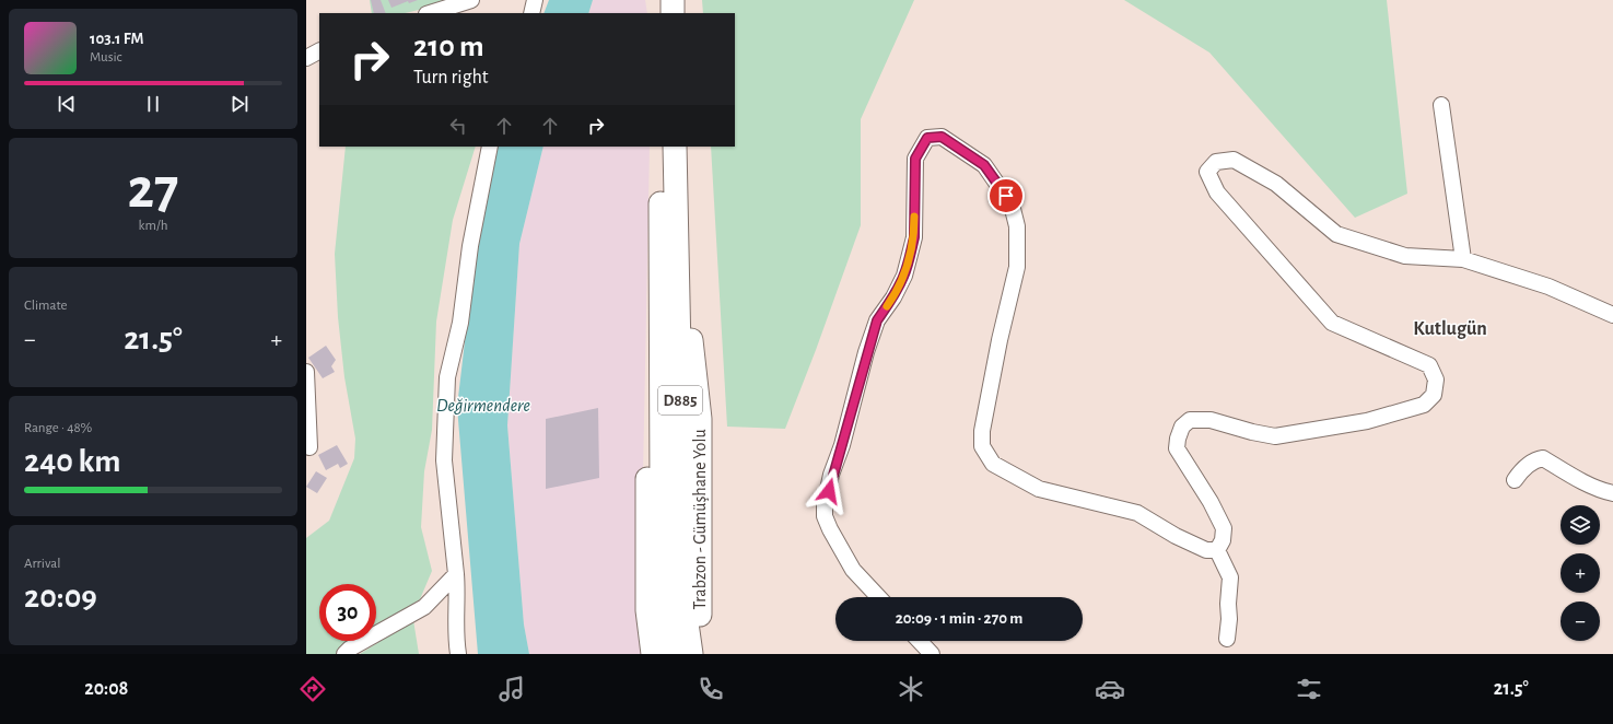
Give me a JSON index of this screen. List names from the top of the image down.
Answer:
{
  "streets": {
    "highway": ["D885", "Trabzon - Gümüşhane Yolu"]
  },
  "districts": ["Kutlugün"],
  "water": ["Değirmendere"],
  "page": {
    "turn": ["210 m", "Turn right"],
    "song": ["103.1 FM", "Music"],
    "tile": [
      ["27", "km/h"],
      "Climate",
      ["Range · 48%", "240 km"],
      ["Arrival", "20:09"]
    ],
    "heat": ["−", "21.5°", "+"],
    "map_buttons": ["+", "−"],
    "limit": "30",
    "trip": "20:09 · 1 min · 270 m",
    "tabs": ["20:08", "21.5°"]
  }
}
